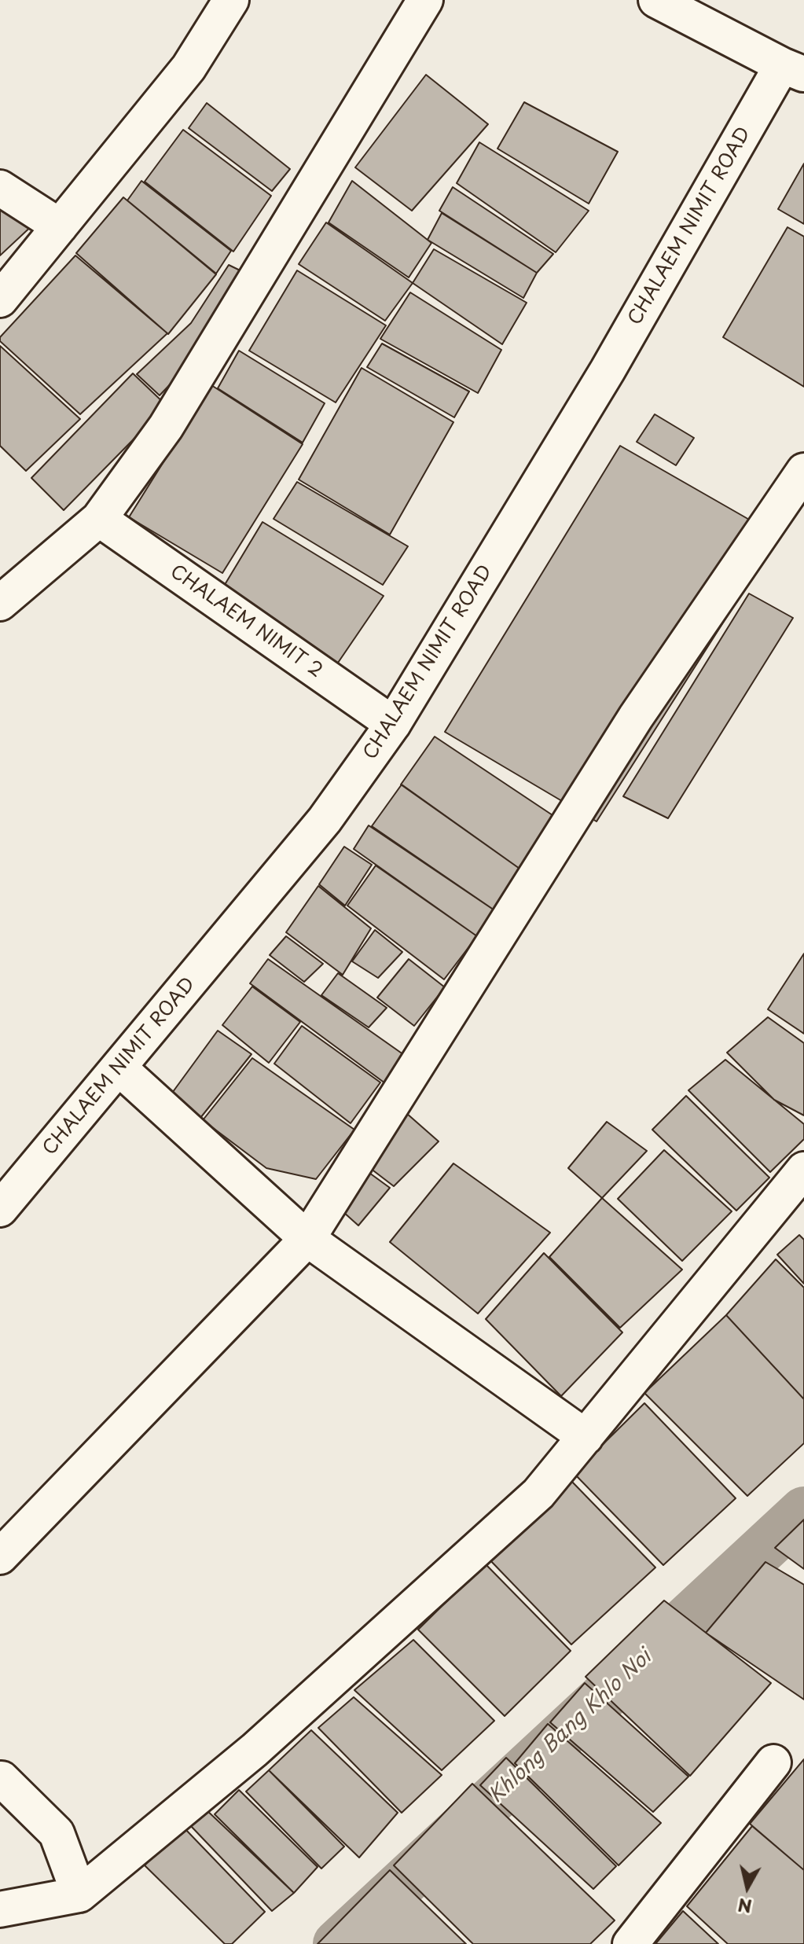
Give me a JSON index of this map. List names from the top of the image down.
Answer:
{
  "streets": {
    "street": ["CHALAEM NIMIT ROAD", "CHALAEM NIMIT 2"]
  },
  "crossings": [
    ["CHALAEM NIMIT ROAD", "CHALAEM NIMIT 2"]
  ],
  "water": ["Khlong Bang Khlo Noi"],
  "north": "bottom"
}
